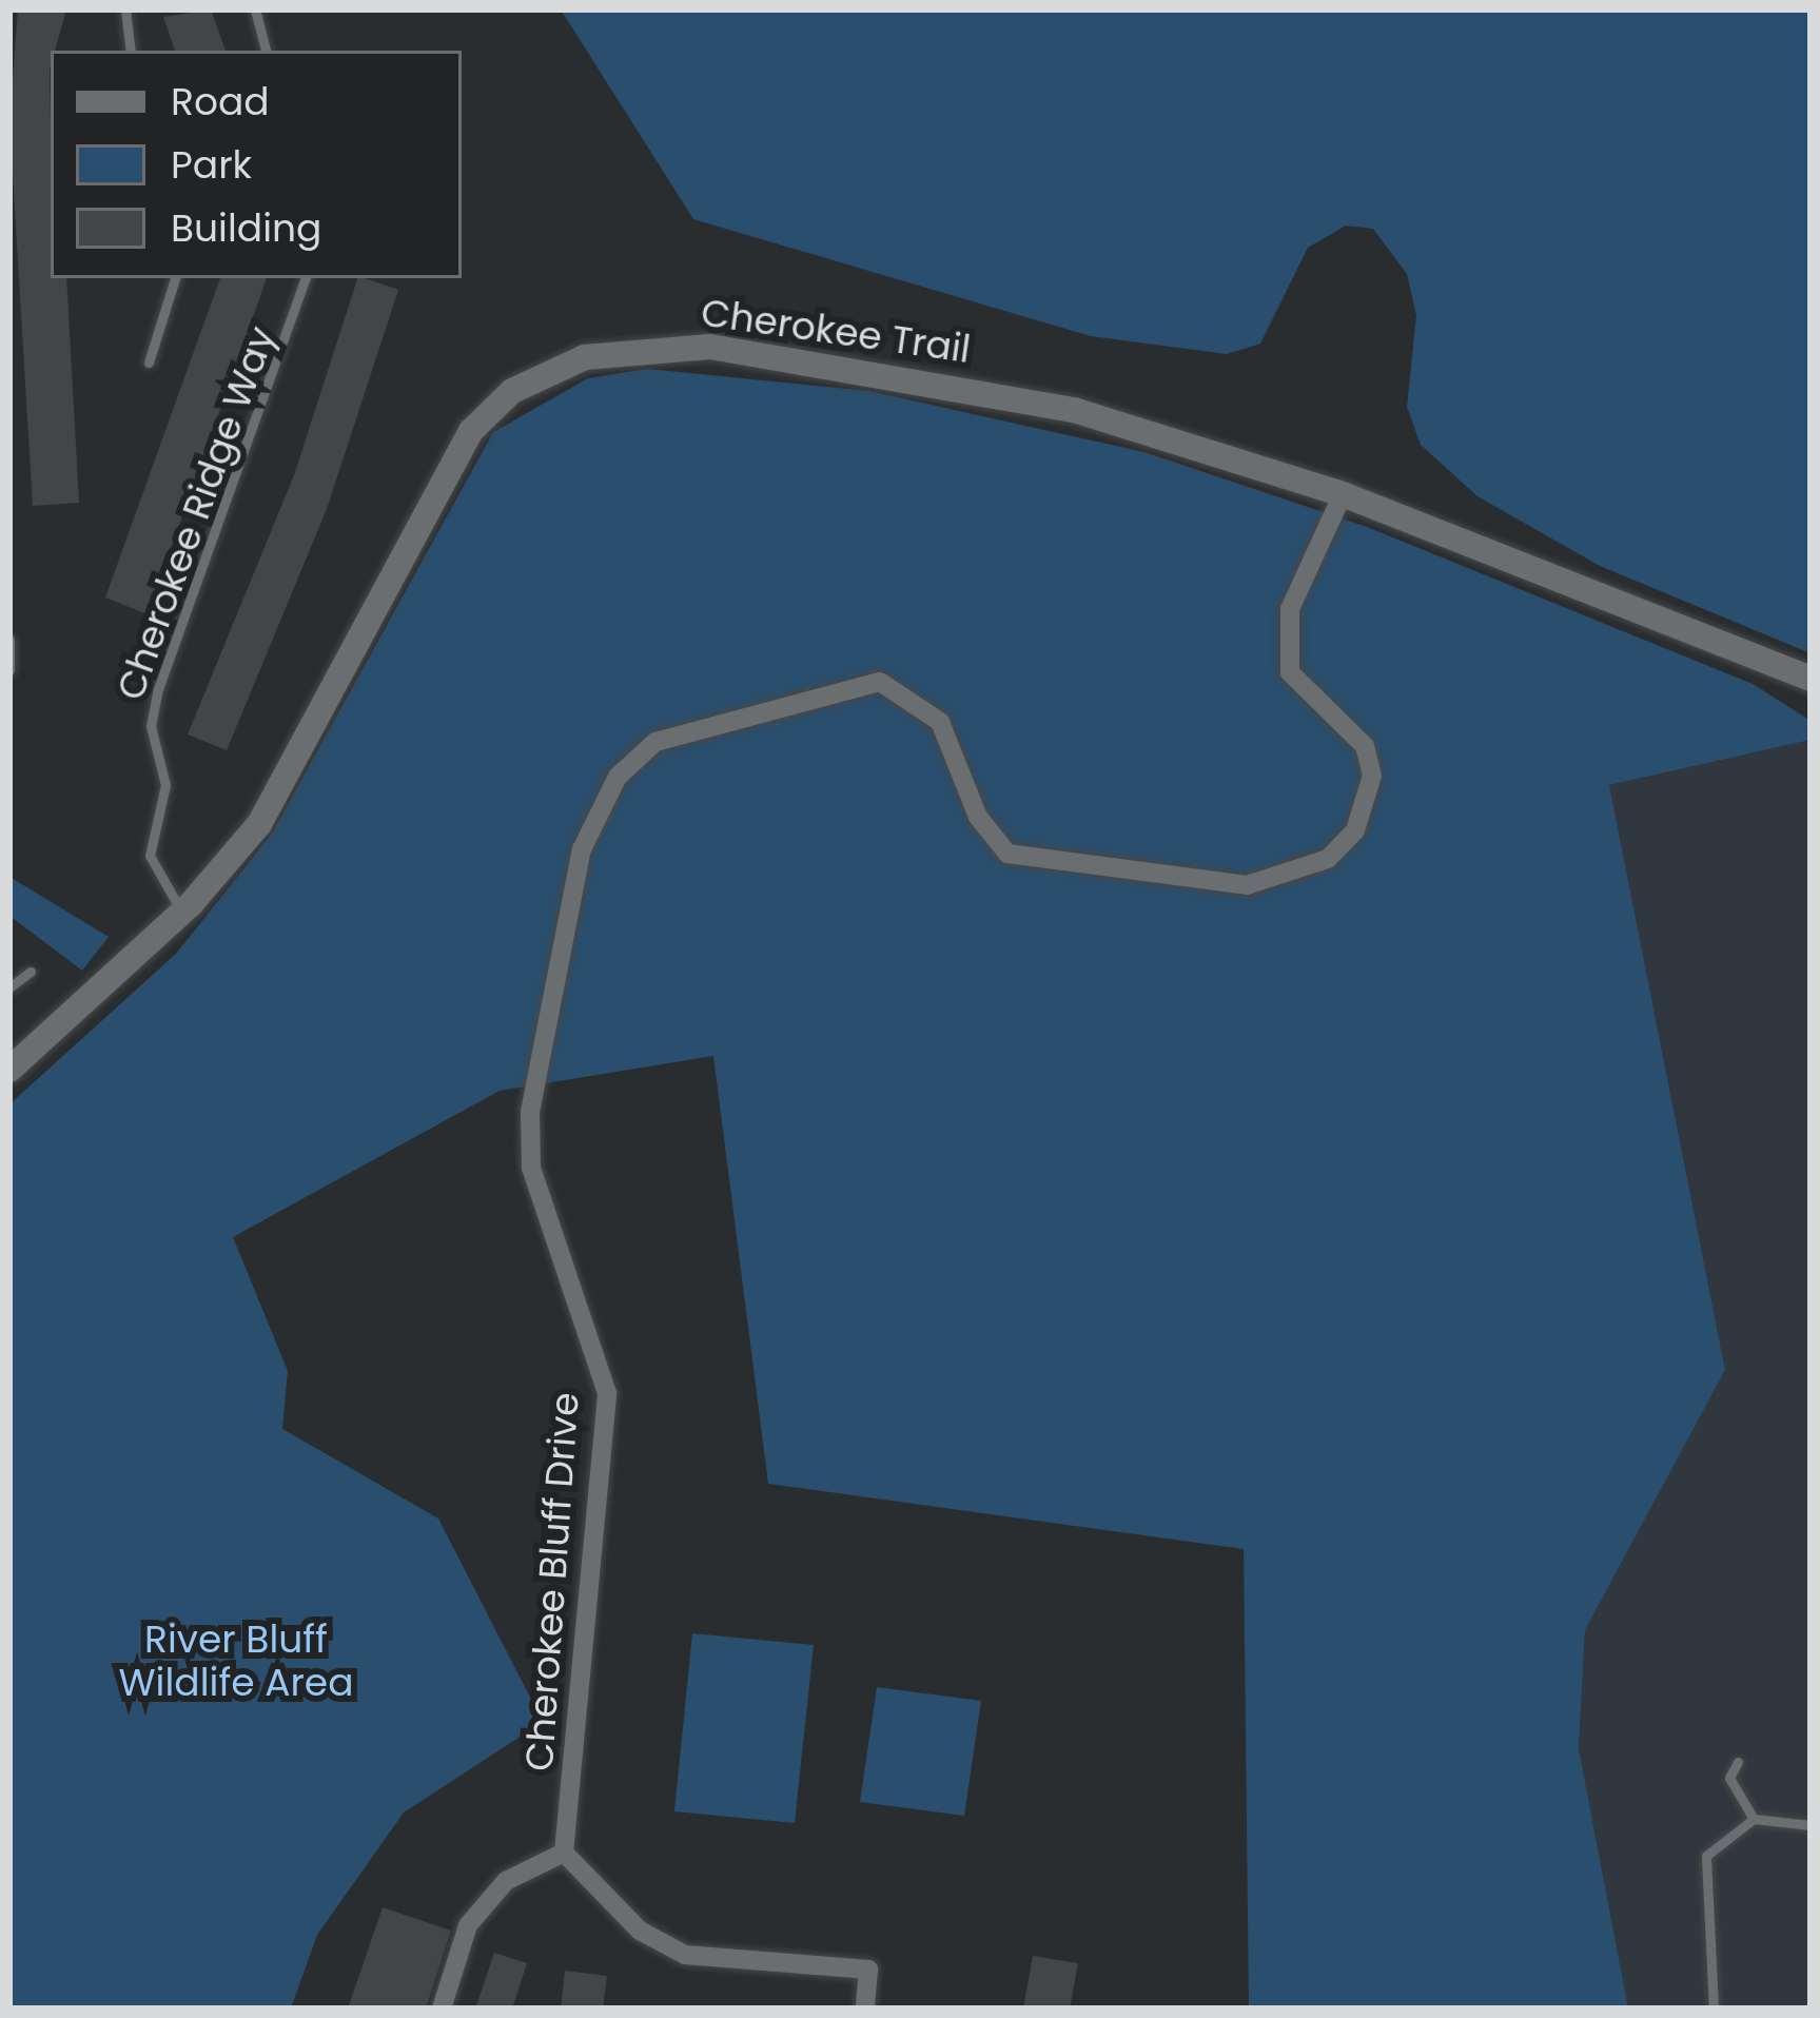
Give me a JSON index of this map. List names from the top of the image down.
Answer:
{
  "streets": {
    "street": ["Cherokee Trail", "Cherokee Bluff Drive"],
    "lane": ["Cherokee Ridge Way"]
  },
  "crossings": [
    ["Cherokee Trail", "Cherokee Ridge Way"],
    ["Cherokee Trail", "Cherokee Bluff Drive"]
  ],
  "parks": ["River Bluff Wildlife Area"],
  "legend": ["Road", "Park", "Building"]
}
